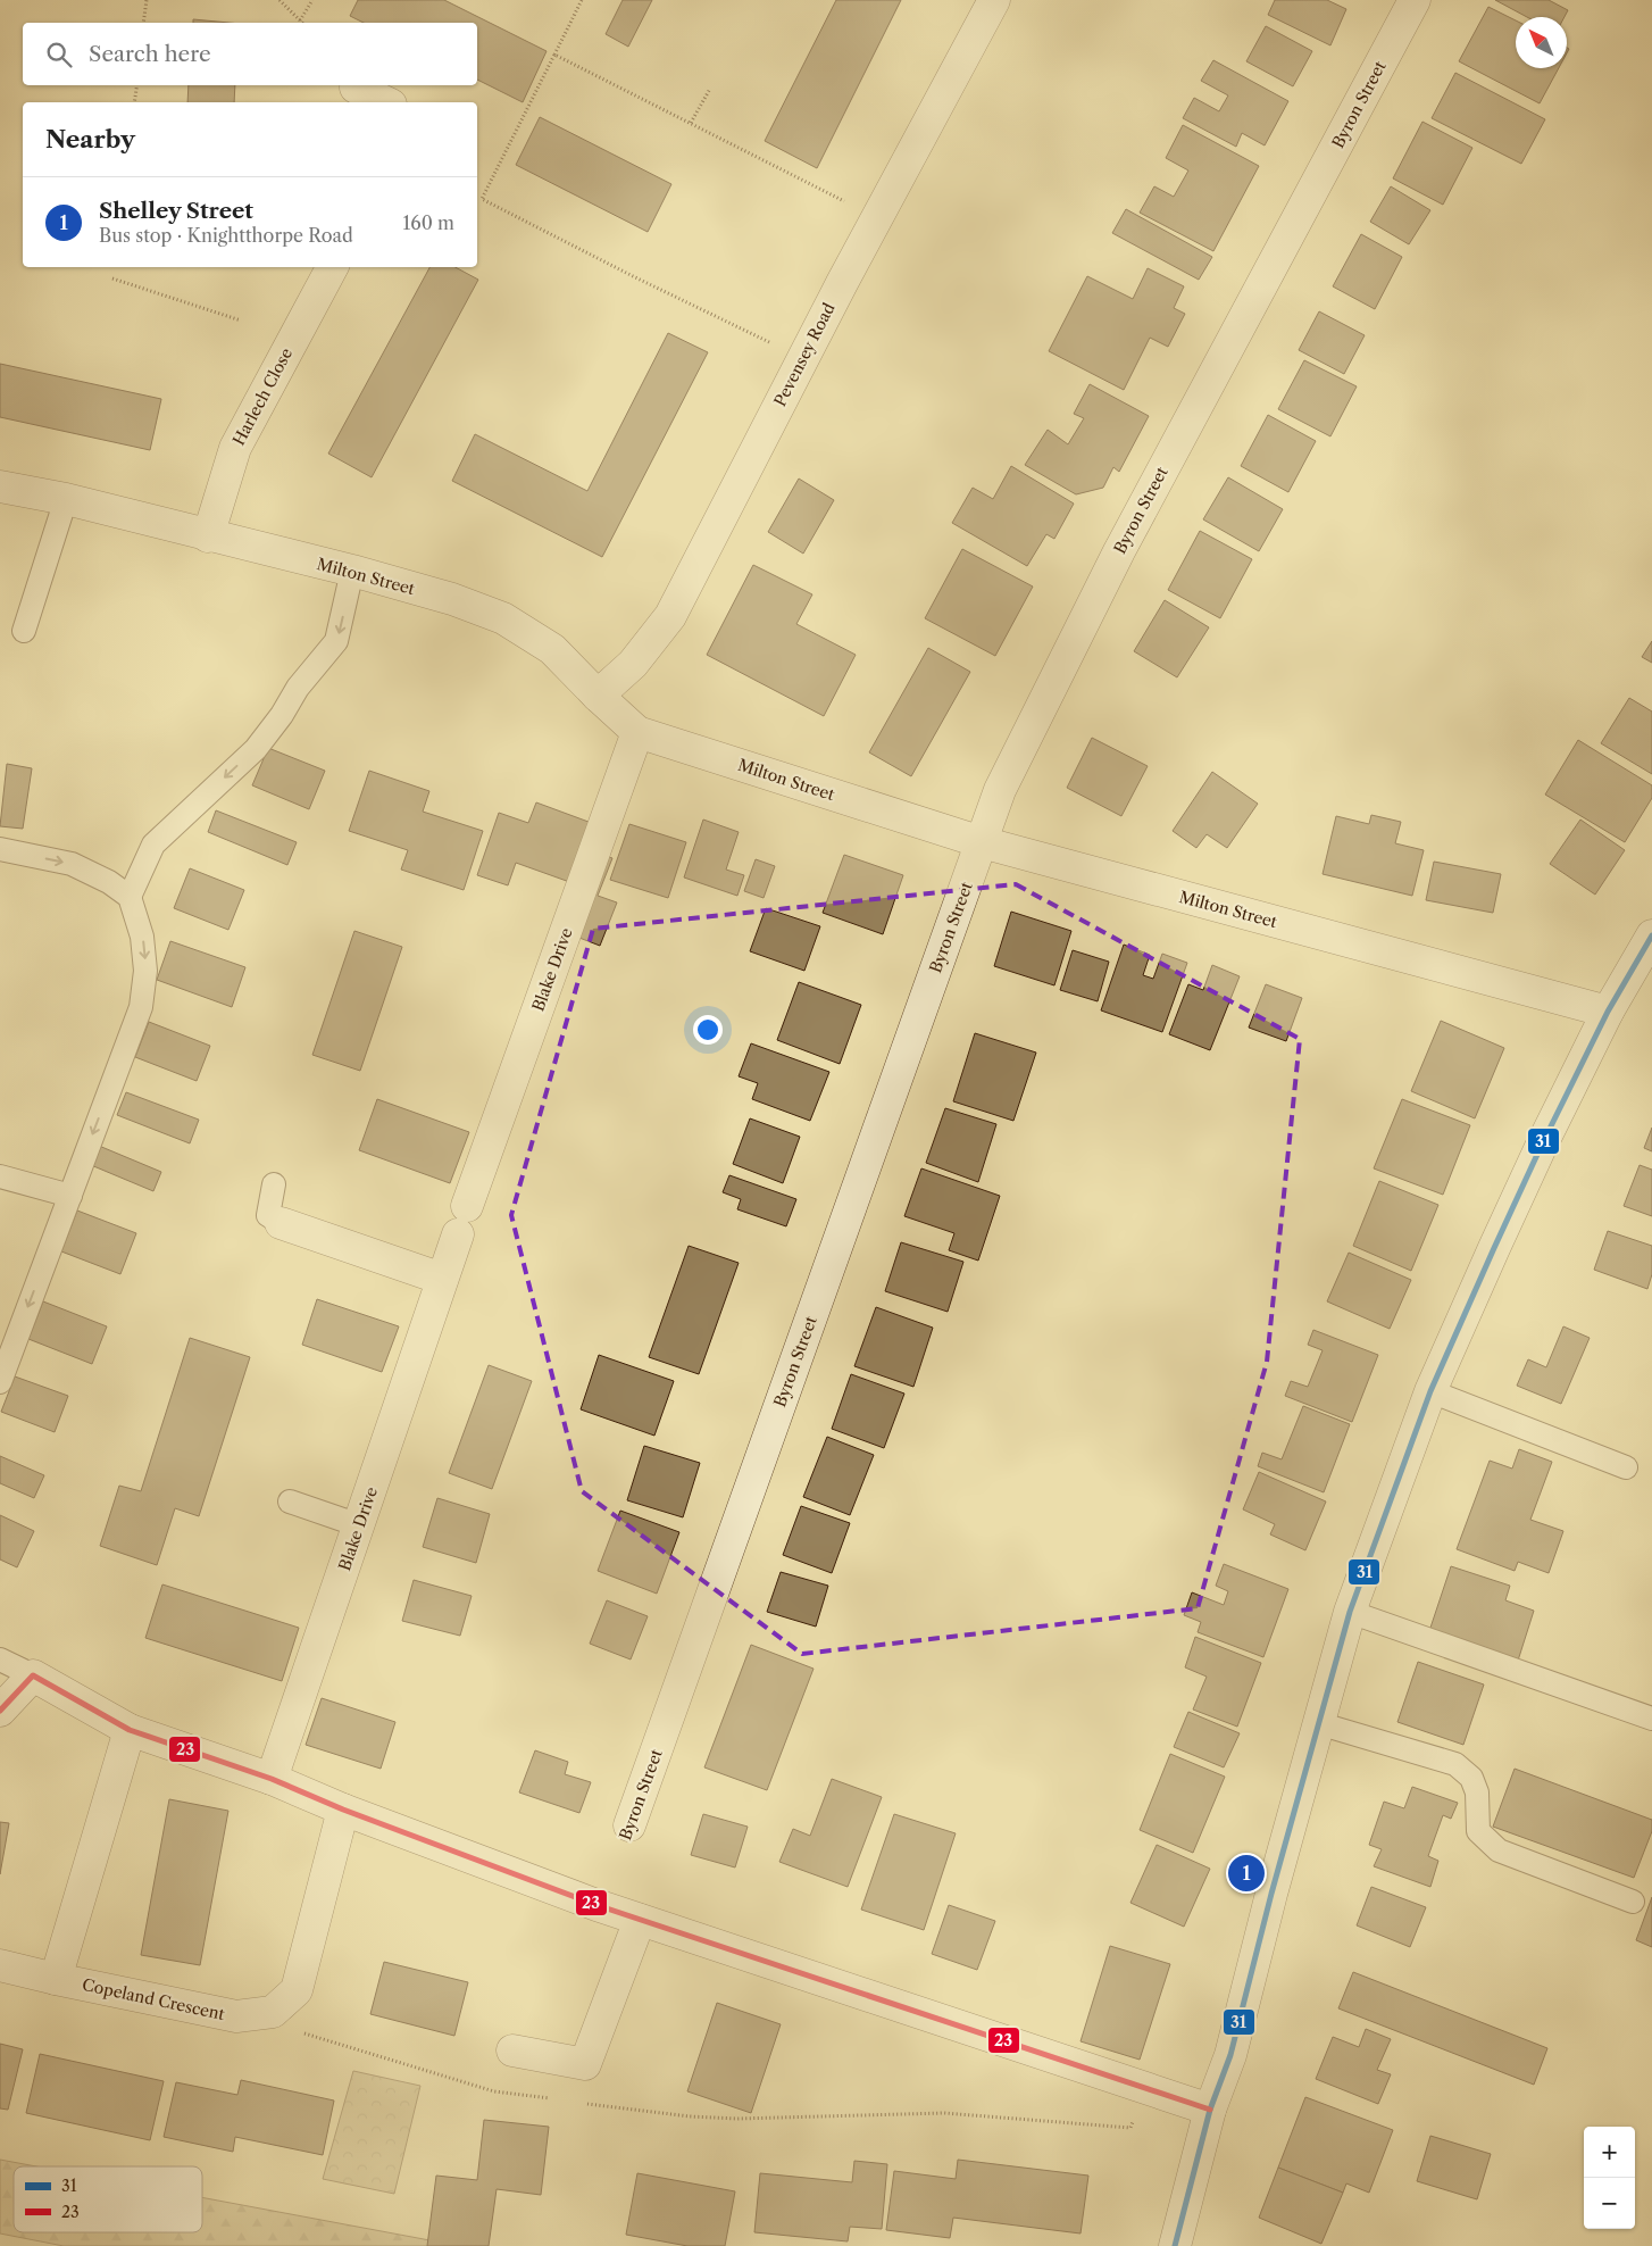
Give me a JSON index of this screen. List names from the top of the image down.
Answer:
{
  "streets": {
    "street": [
      "Byron Street",
      "Pevensey Road",
      "Harlech Close",
      "Milton Street",
      "Blake Drive",
      "Copeland Crescent"
    ]
  },
  "crossings": [
    ["Byron Street", "Milton Street"],
    ["Pevensey Road", "Milton Street"],
    ["Harlech Close", "Milton Street"],
    ["Milton Street", "Blake Drive"]
  ],
  "lines": ["transit line 31", "transit line 23"],
  "legend": ["31", "23"],
  "north": "top left",
  "page": {
    "search": "Search here",
    "heading": "Nearby",
    "list": [
      {
        "mark": "1",
        "name": "Shelley Street",
        "note": "Bus stop · Knightthorpe Road",
        "value": "160 m"
      }
    ],
    "pins": "1",
    "map_buttons": ["+", "−"]
  }
}
